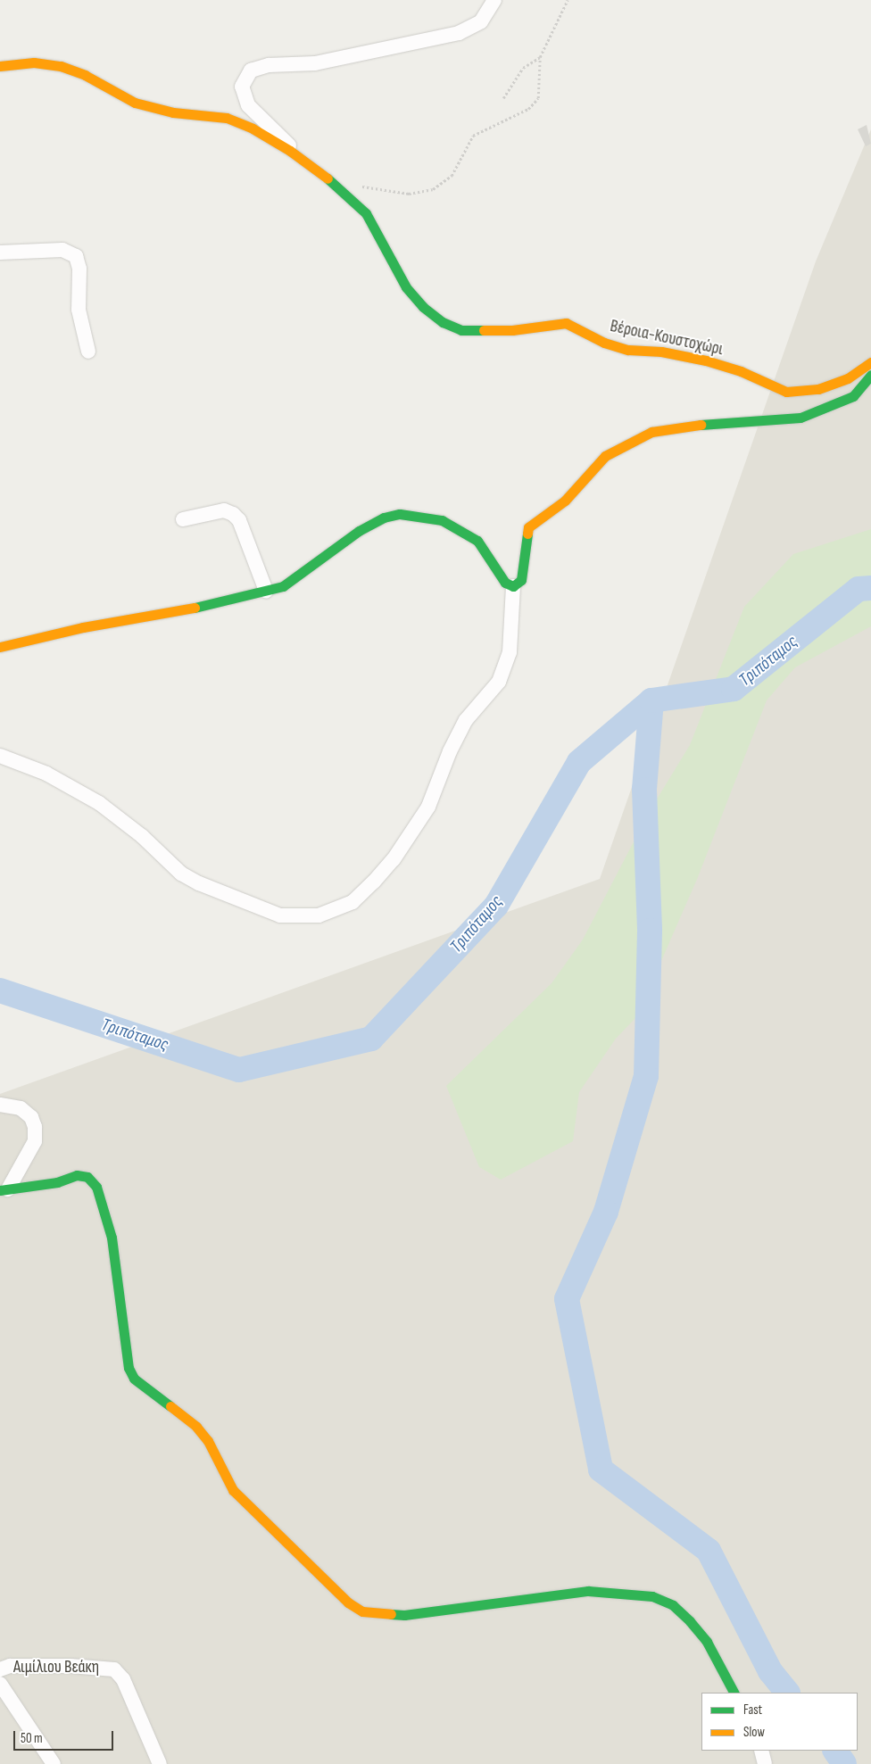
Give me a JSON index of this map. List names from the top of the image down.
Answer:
{
  "streets": {
    "street": ["Βέροια-Κουστοχώρι", "Αιμίλιου Βεάκη"]
  },
  "water": ["Τριπόταμος"],
  "legend": ["Fast", "Slow"],
  "scale_bar": "50 m"
}
